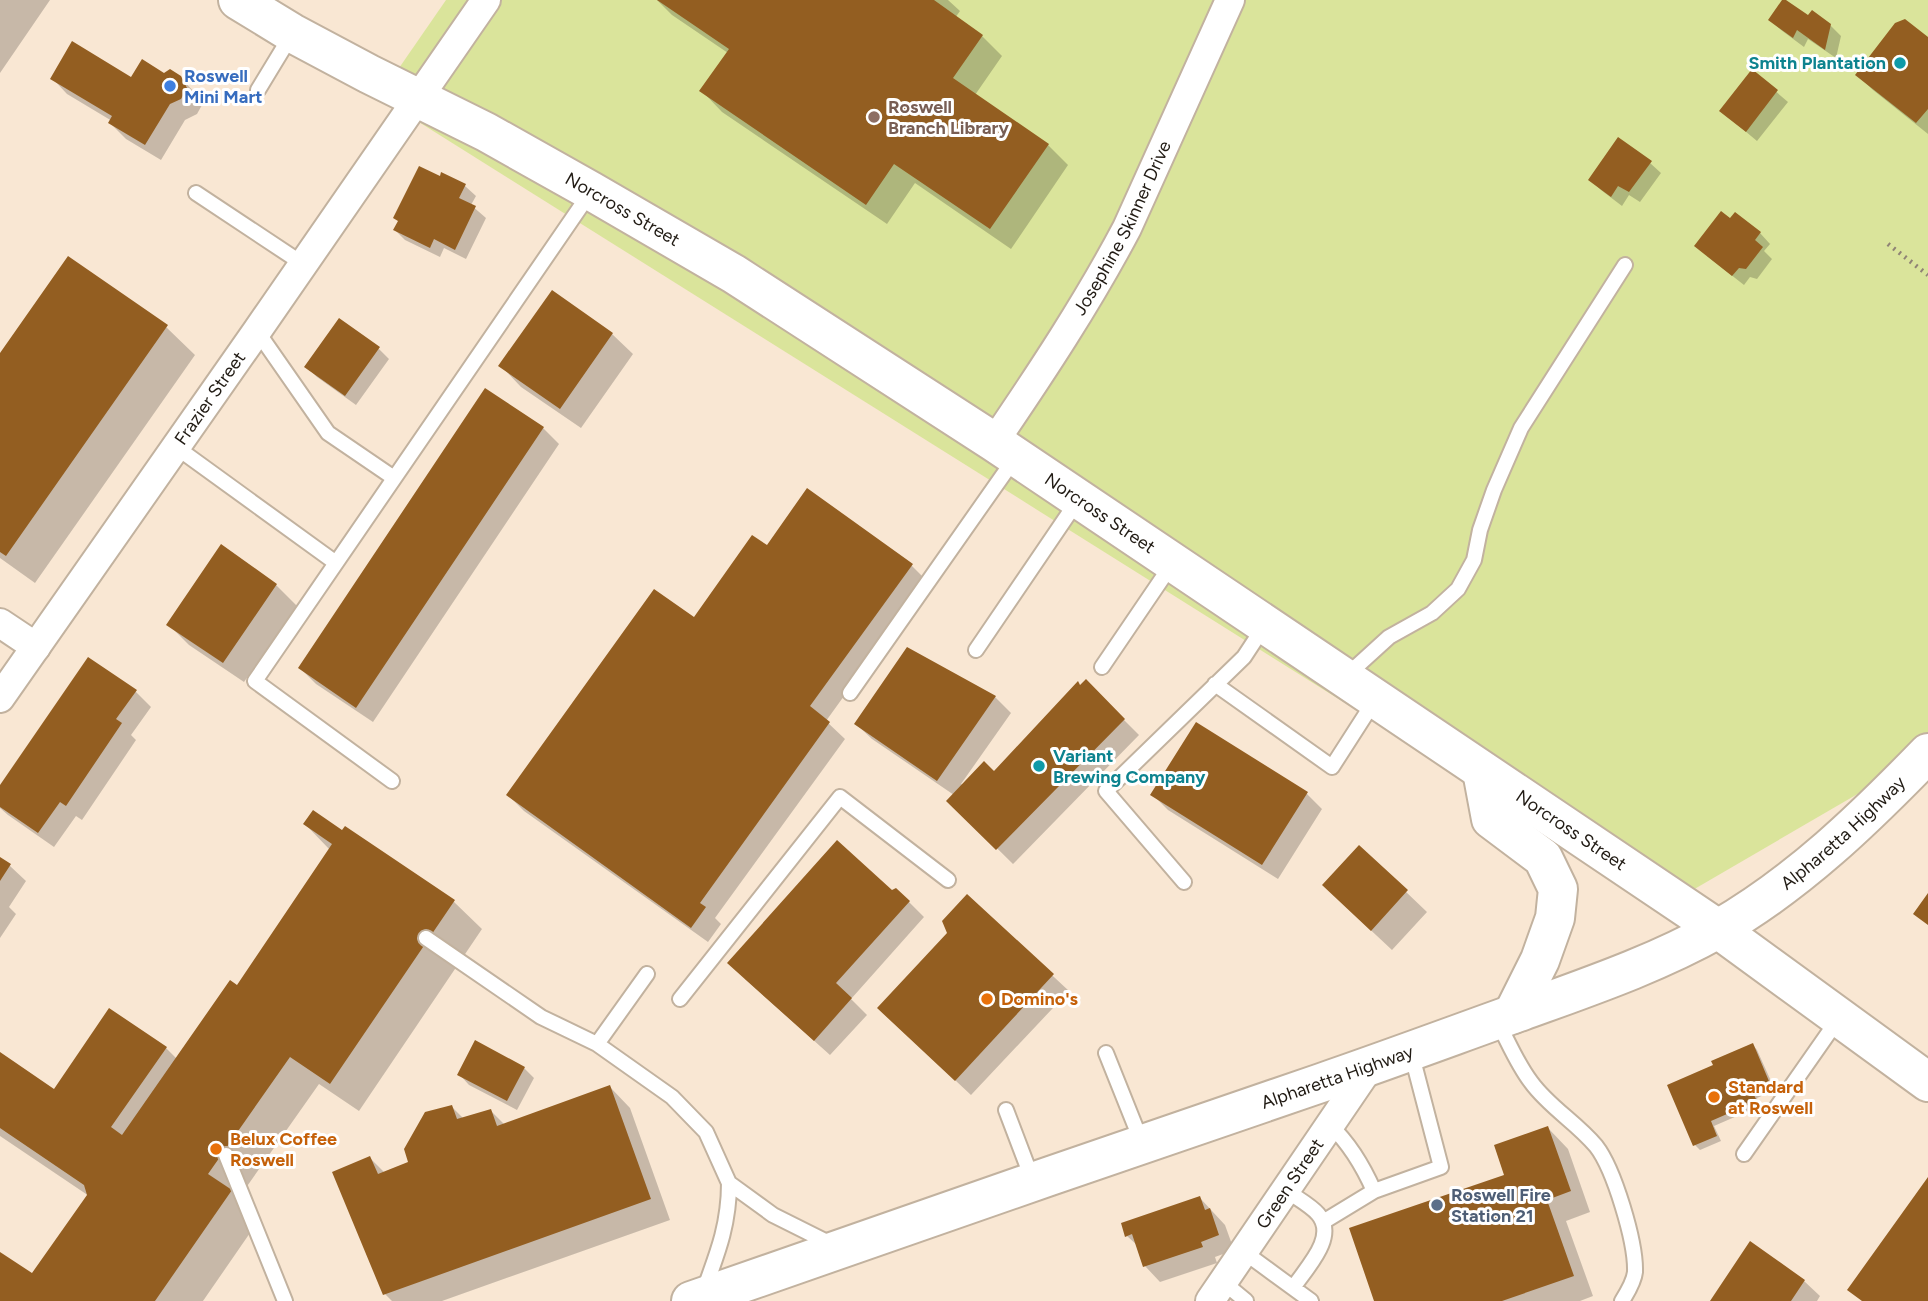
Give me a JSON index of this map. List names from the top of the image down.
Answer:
{
  "streets": {
    "main road": ["Norcross Street", "Alpharetta Highway"],
    "street": ["Josephine Skinner Drive", "Frazier Street", "Green Street"]
  },
  "crossings": [
    ["Norcross Street", "Josephine Skinner Drive"],
    ["Norcross Street", "Frazier Street"],
    ["Norcross Street", "Alpharetta Highway"],
    ["Alpharetta Highway", "Green Street"]
  ],
  "places": [
    "Smith Plantation",
    "Roswell Mini Mart",
    "Roswell Branch Library",
    "Variant Brewing Company",
    "Domino's",
    "Standard at Roswell",
    "Belux Coffee Roswell",
    "Roswell Fire Station 21"
  ]
}
